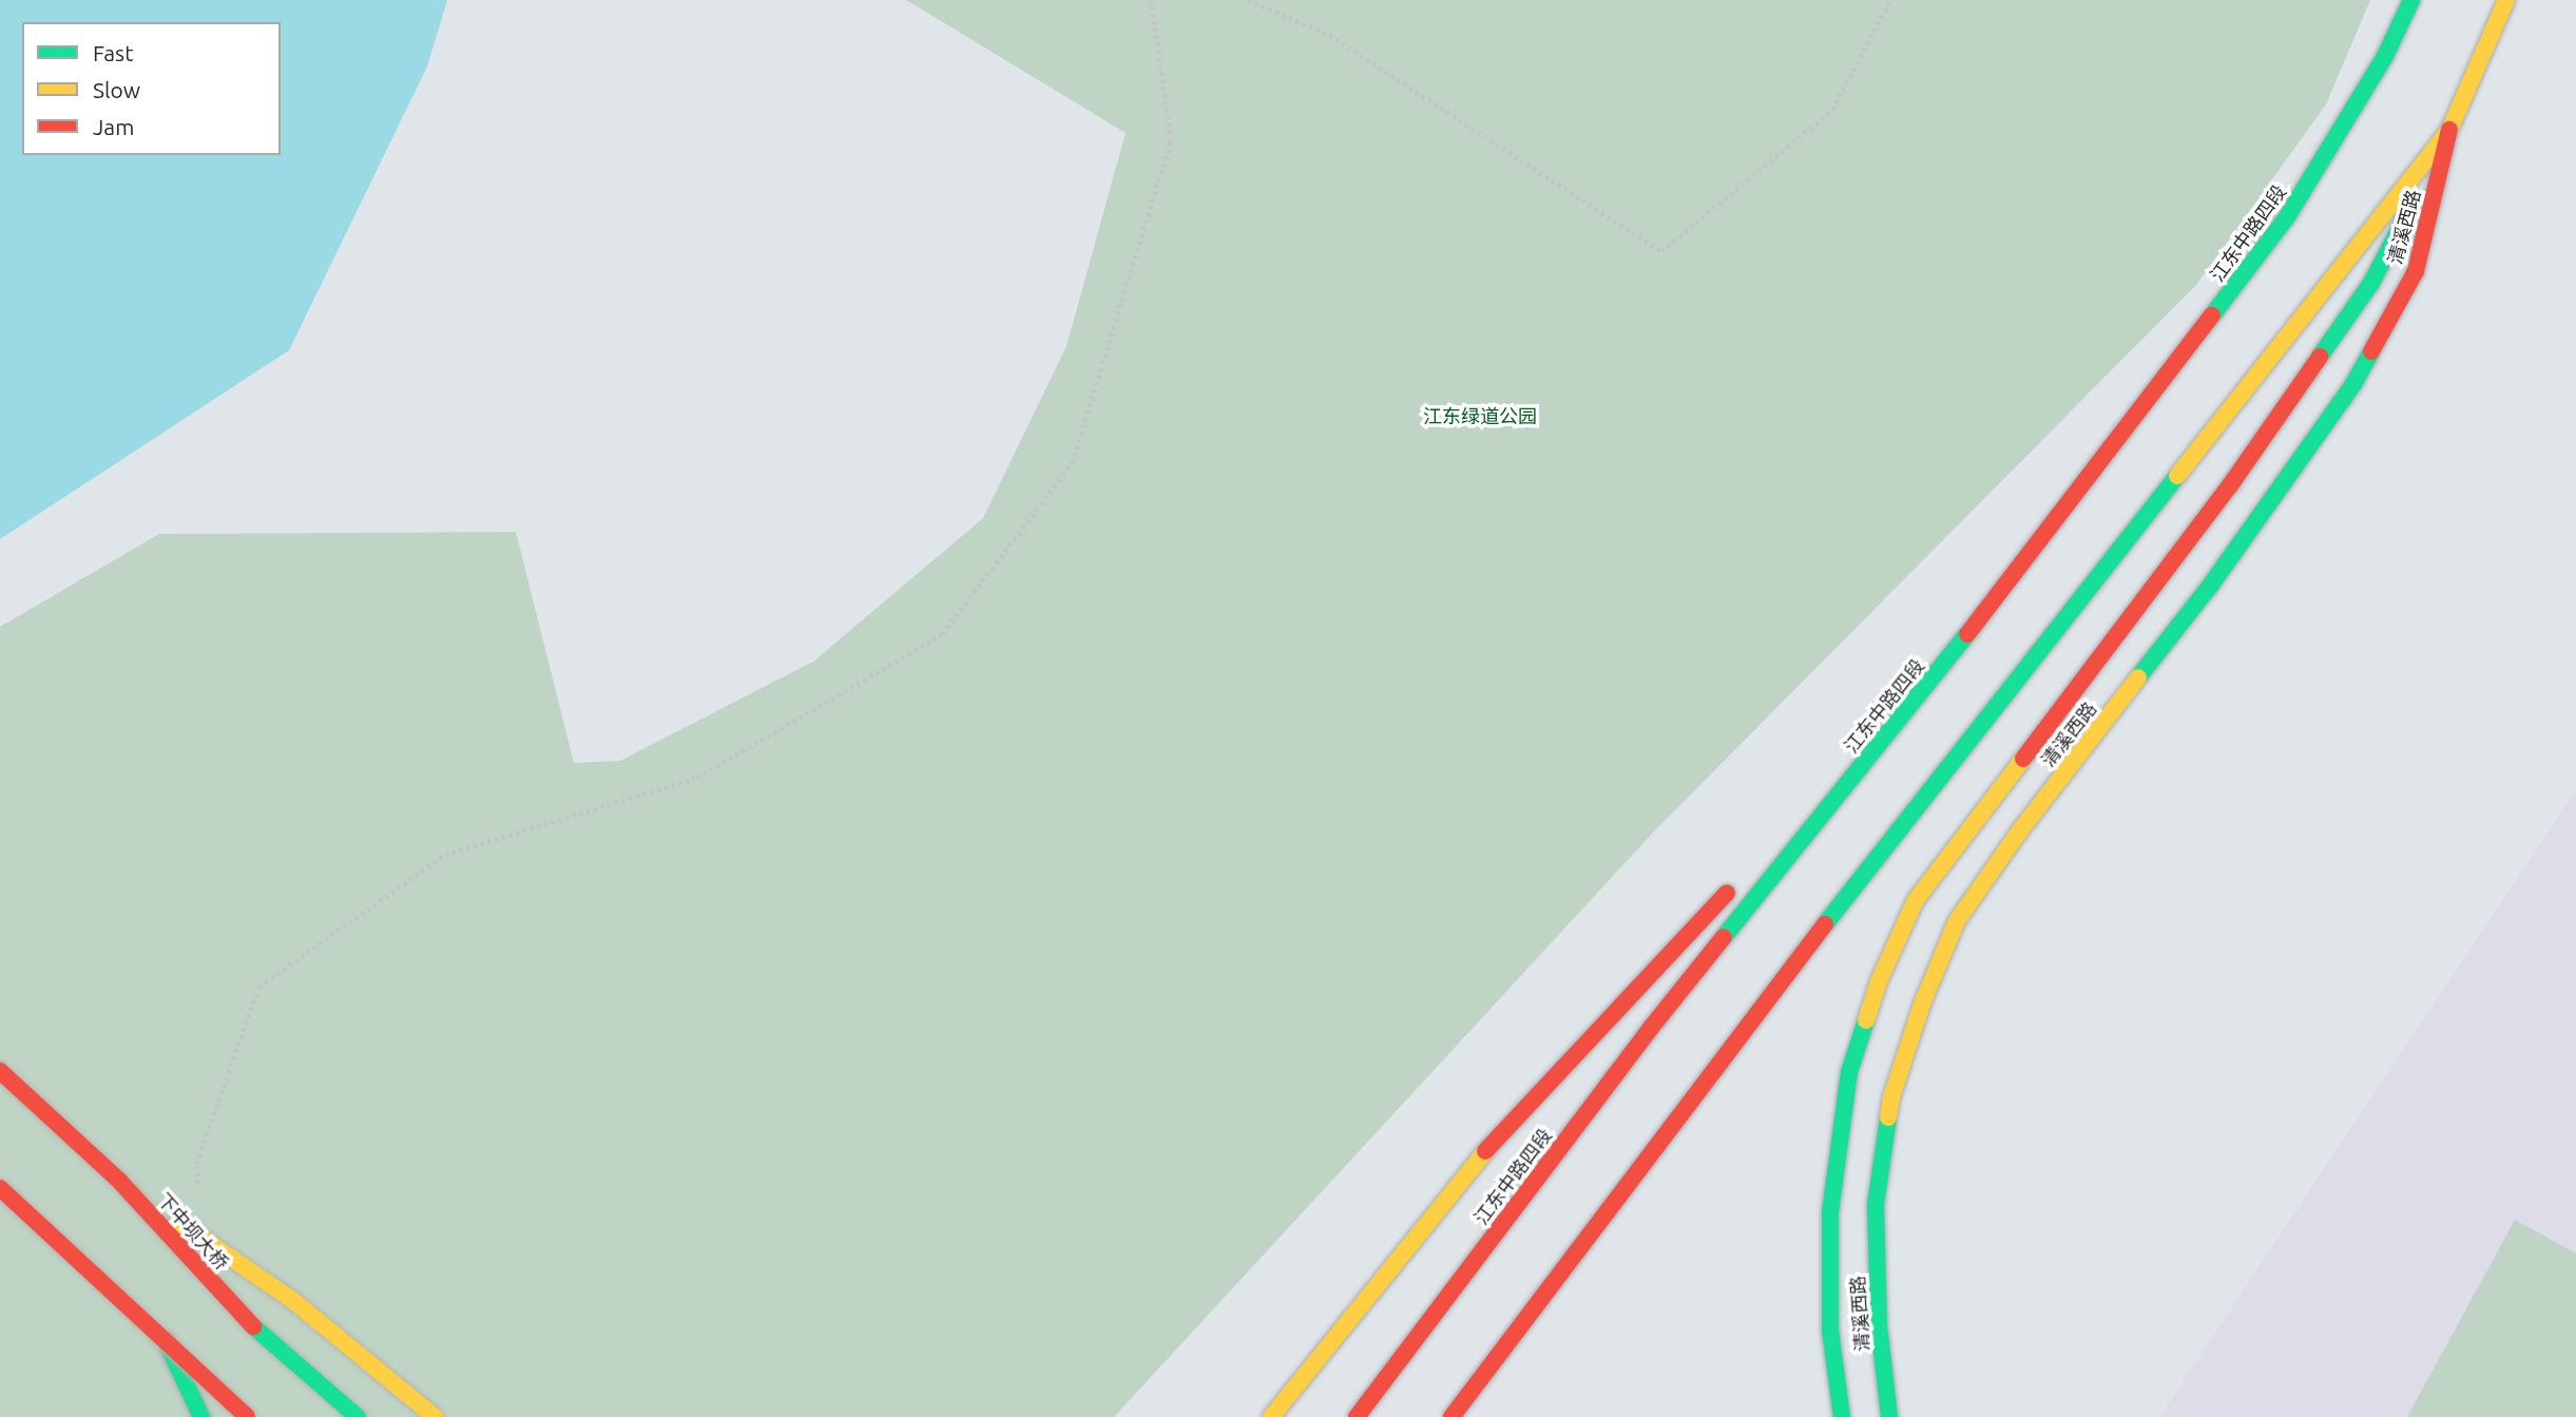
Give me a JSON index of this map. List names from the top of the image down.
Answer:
{
  "streets": {
    "main road": ["清溪西路", "江东中路四段", "下中坝大桥"]
  },
  "parks": ["江东绿道公园"],
  "legend": ["Fast", "Slow", "Jam"]
}
